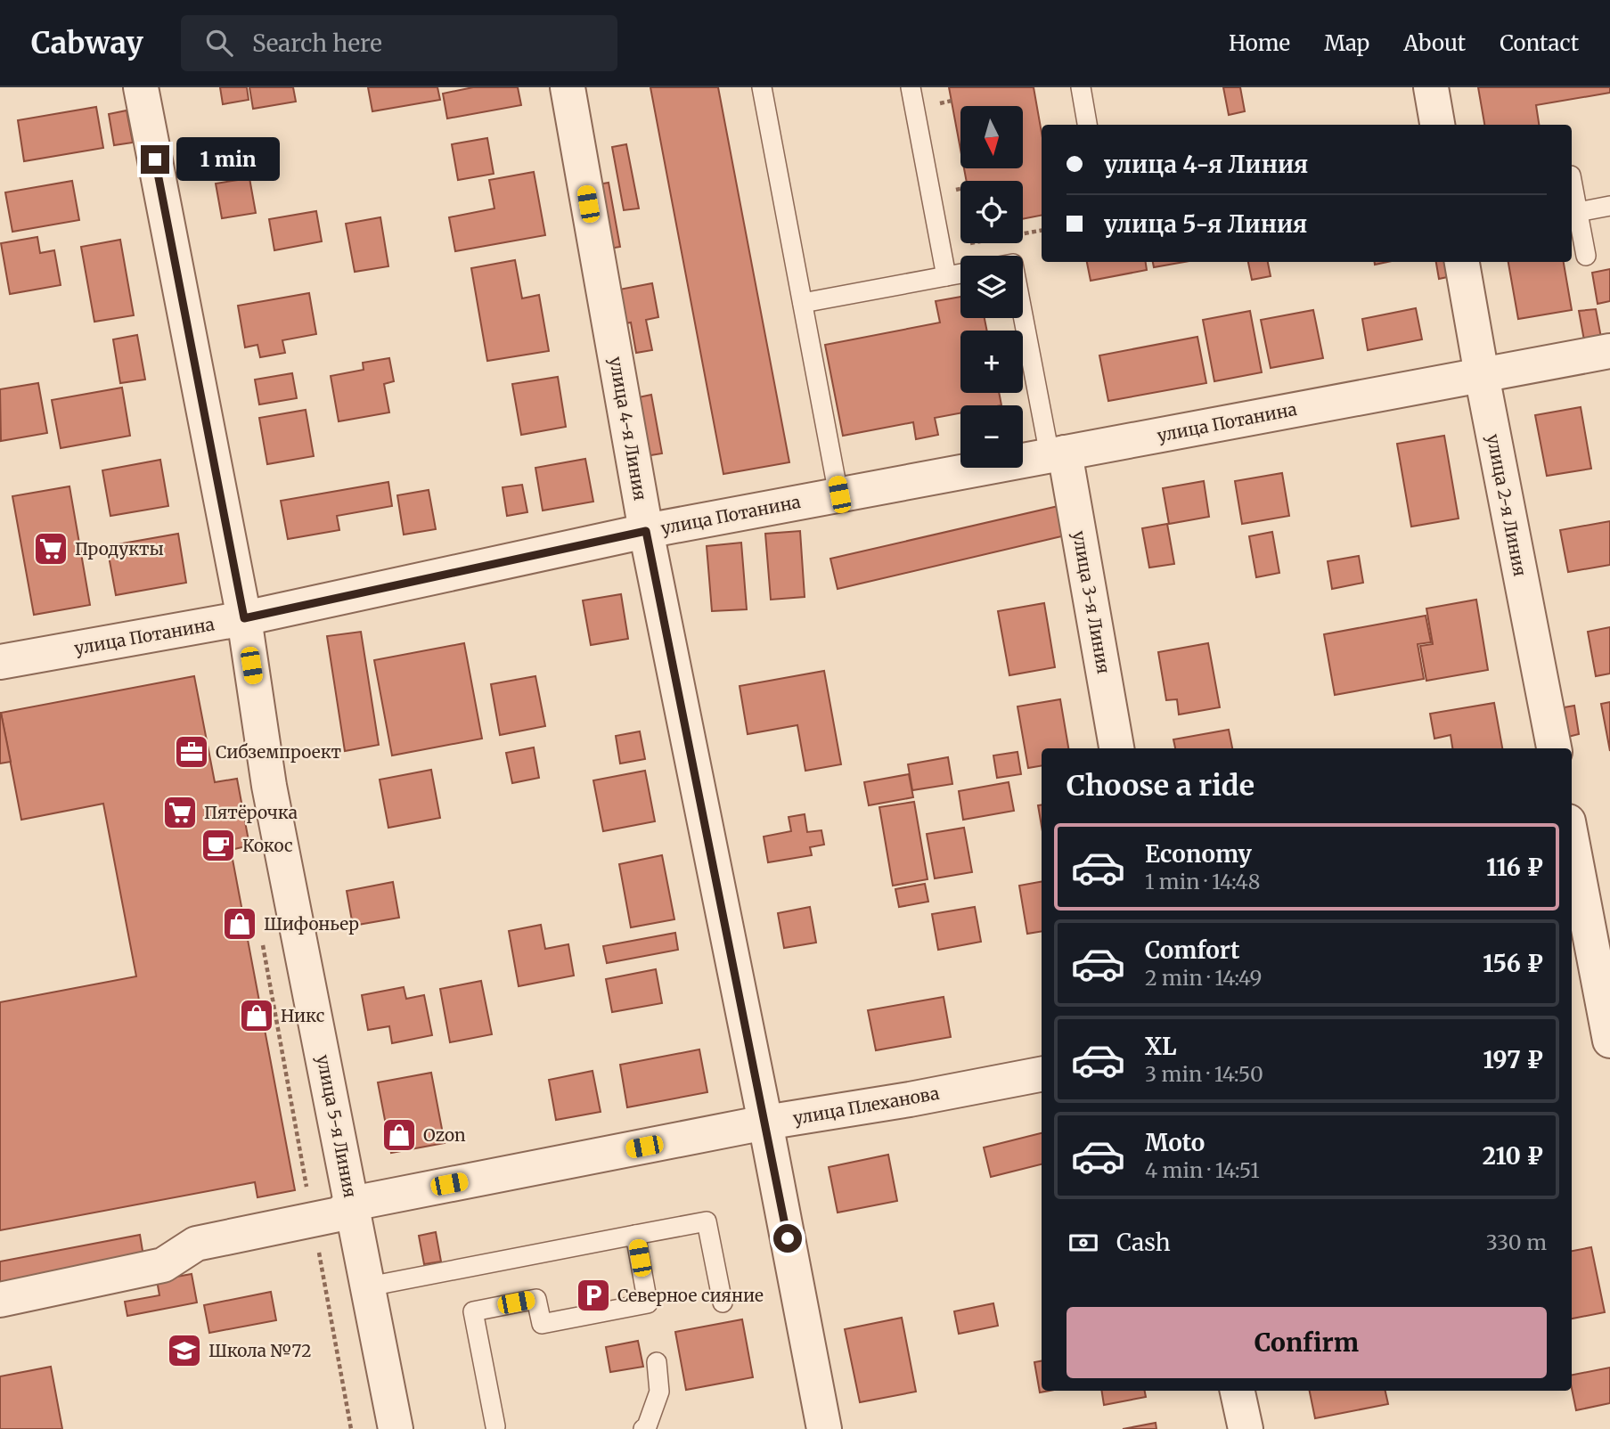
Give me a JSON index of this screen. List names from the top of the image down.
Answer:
{
  "streets": {
    "street": [
      "улица Потанина",
      "улица 4-я Линия",
      "улица 2-я Линия",
      "улица 3-я Линия",
      "улица Плеханова",
      "улица 5-я Линия"
    ]
  },
  "crossings": [
    ["улица Потанина", "улица 4-я Линия"],
    ["улица Потанина", "улица 2-я Линия"],
    ["улица Потанина", "улица 3-я Линия"],
    ["улица Потанина", "улица 5-я Линия"],
    ["улица 4-я Линия", "улица Плеханова"],
    ["улица Плеханова", "улица 5-я Линия"]
  ],
  "places": {
    "supermarket": ["Продукты", "Пятёрочка"],
    "office": ["Сибземпроект"],
    "cafe": ["Кокос"],
    "shop": ["Шифоньер", "Никс", "Ozon"],
    "parking": ["Северное сияние"],
    "school or university": ["Школа №72"]
  },
  "north": "bottom",
  "page": {
    "header": "Cabway",
    "search": "Search here",
    "nav": [
      "Home",
      "Map",
      "About",
      "Contact"
    ],
    "map_buttons": ["+", "−"],
    "banner": ["улица 4-я Линия", "улица 5-я Линия"],
    "bubble": "1 min",
    "heading": "Choose a ride",
    "list": [
      {
        "name": "Economy",
        "note": "1 min · 14:48",
        "value": "116 ₽"
      },
      {
        "name": "Comfort",
        "note": "2 min · 14:49",
        "value": "156 ₽"
      },
      {
        "name": "XL",
        "note": "3 min · 14:50",
        "value": "197 ₽"
      },
      {
        "name": "Moto",
        "note": "4 min · 14:51",
        "value": "210 ₽"
      }
    ],
    "pay": ["Cash", "330 m"],
    "buttons": "Confirm"
  }
}
